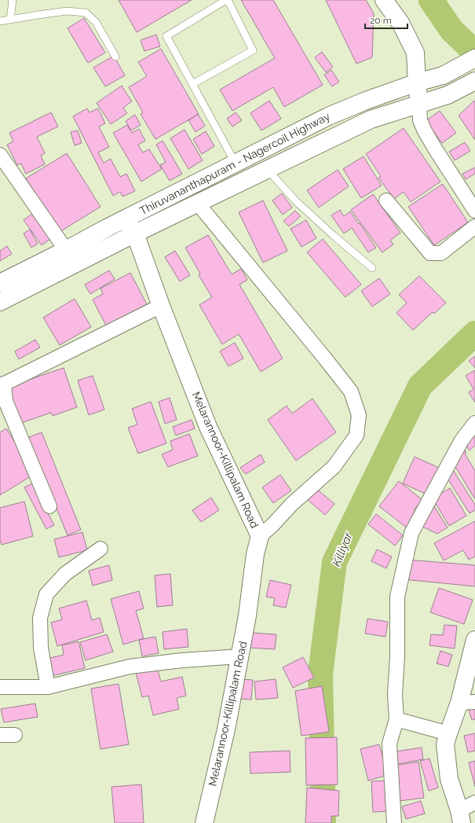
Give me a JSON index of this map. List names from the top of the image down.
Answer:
{
  "streets": {
    "main road": ["Thiruvananthapuram - Nagercoil Highway", "Melarannoor-Killipalam Road"]
  },
  "crossings": [
    ["Thiruvananthapuram - Nagercoil Highway", "Melarannoor-Killipalam Road"]
  ],
  "water": ["Killiyar"],
  "scale_bar": "20 m"
}
